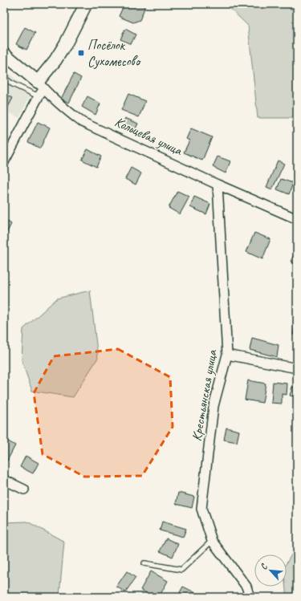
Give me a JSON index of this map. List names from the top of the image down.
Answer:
{
  "streets": {
    "main road": ["Кольцевая улица"],
    "street": ["Крестьянская улица"]
  },
  "crossings": [
    ["Кольцевая улица", "Крестьянская улица"]
  ],
  "places": {
    "transit": ["Посёлок Сухомесово"]
  },
  "north": "top left"
}
